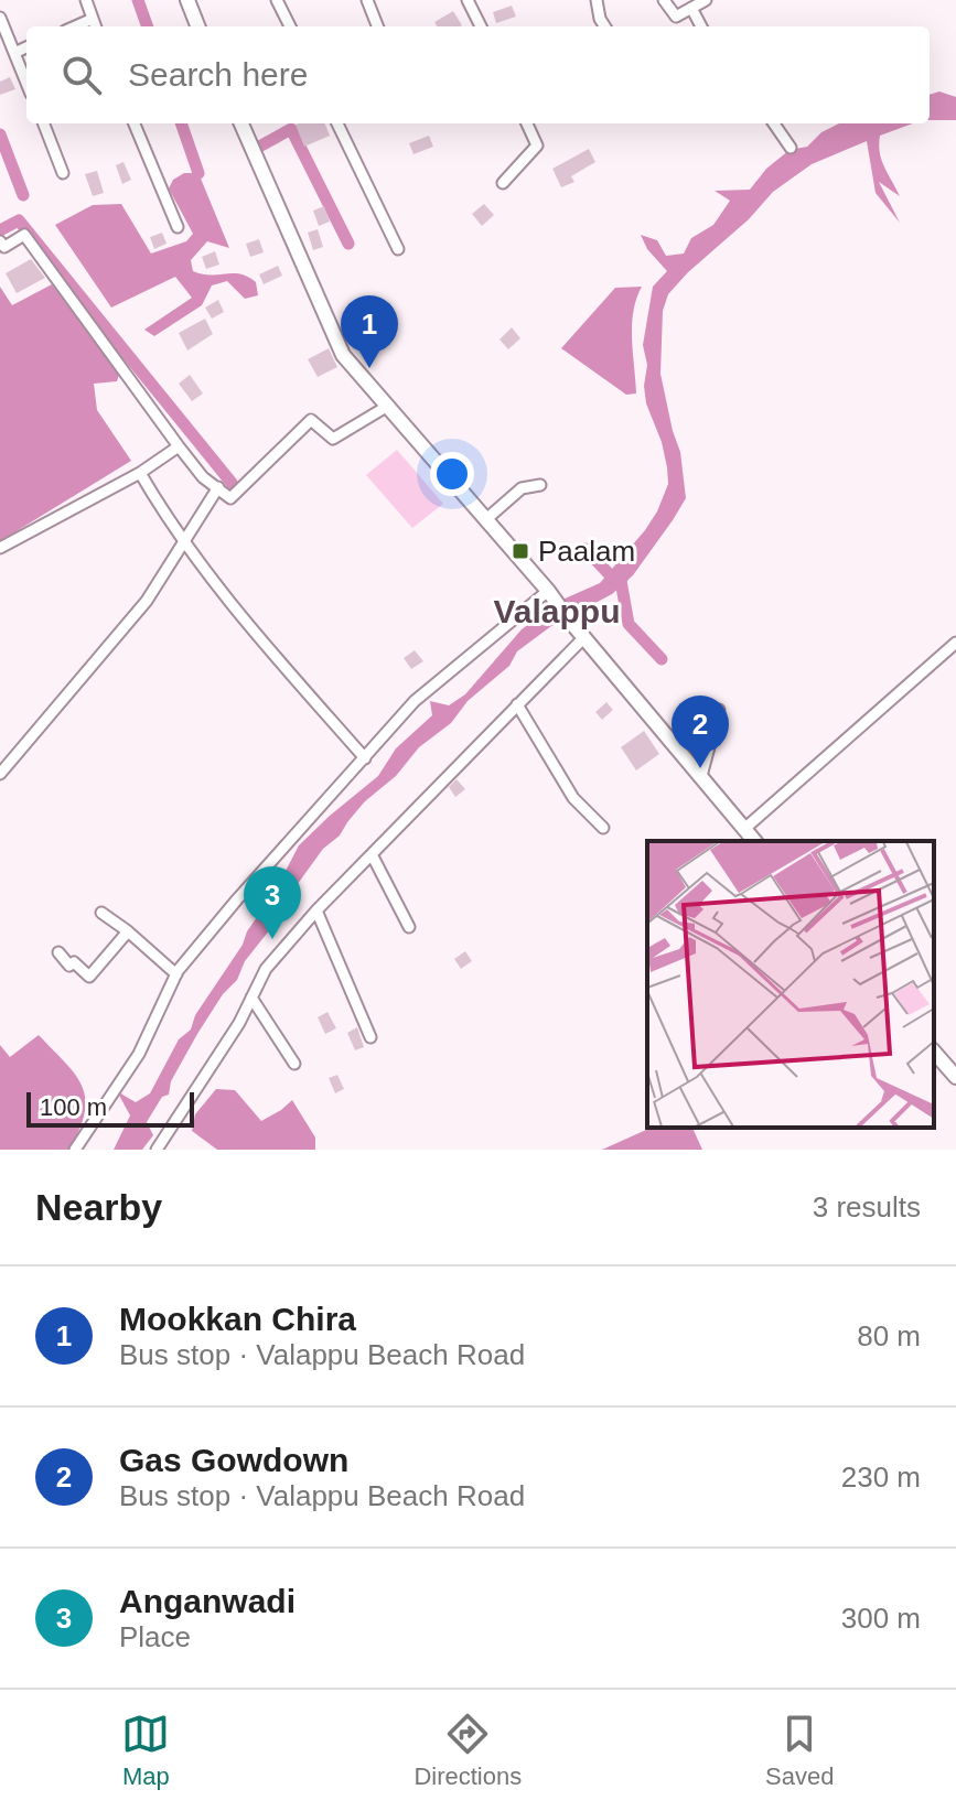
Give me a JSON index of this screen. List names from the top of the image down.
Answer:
{
  "districts": ["Valappu"],
  "places": {
    "transit": ["Paalam"]
  },
  "scale_bar": "100 m",
  "page": {
    "search": "Search here",
    "pins": ["1", "2", "3"],
    "scale": "100 m",
    "heading": ["Nearby", "3 results"],
    "list": [
      {
        "mark": "1",
        "name": "Mookkan Chira",
        "note": "Bus stop · Valappu Beach Road",
        "value": "80 m"
      },
      {
        "mark": "2",
        "name": "Gas Gowdown",
        "note": "Bus stop · Valappu Beach Road",
        "value": "230 m"
      },
      {
        "mark": "3",
        "name": "Anganwadi",
        "note": "Place",
        "value": "300 m"
      }
    ],
    "nav": ["Map", "Directions", "Saved"]
  }
}
